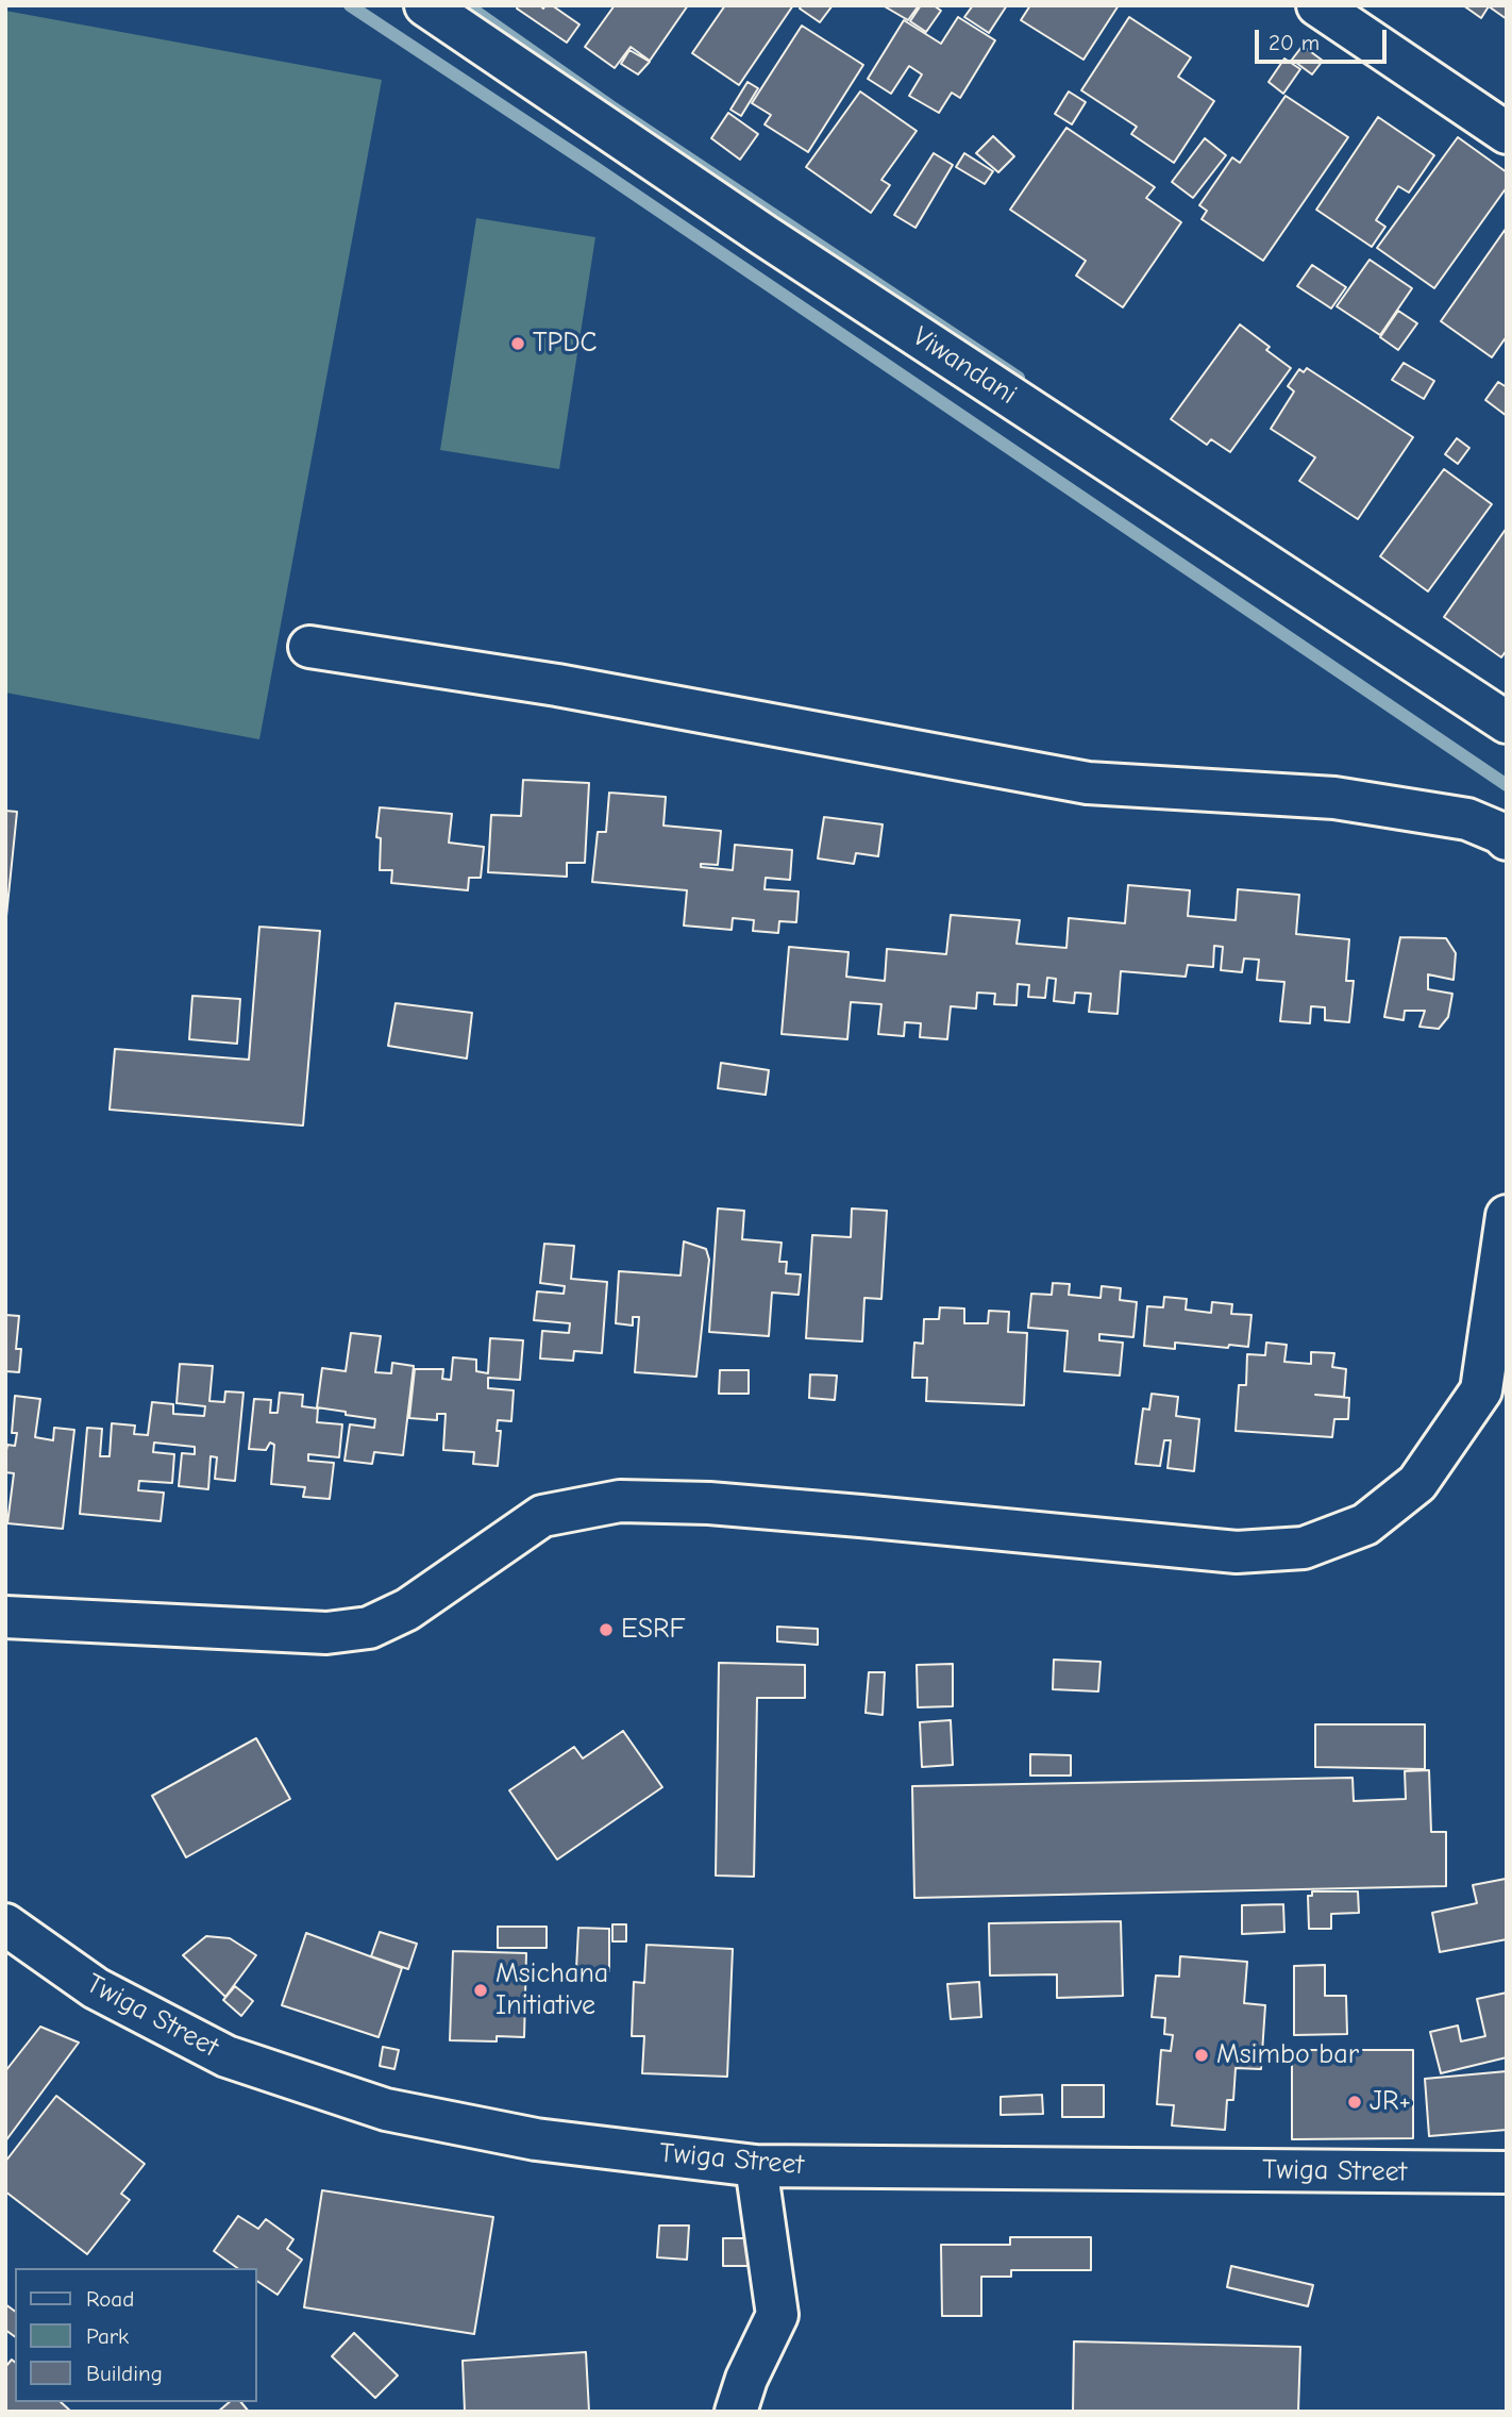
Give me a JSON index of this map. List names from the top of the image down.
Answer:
{
  "streets": {
    "street": ["Viwandani", "Twiga Street"]
  },
  "places": [
    "TPDC",
    "ESRF",
    "Msichana Initiative",
    "Msimbo bar",
    "JR+"
  ],
  "legend": ["Road", "Park", "Building"],
  "scale_bar": "20 m"
}
